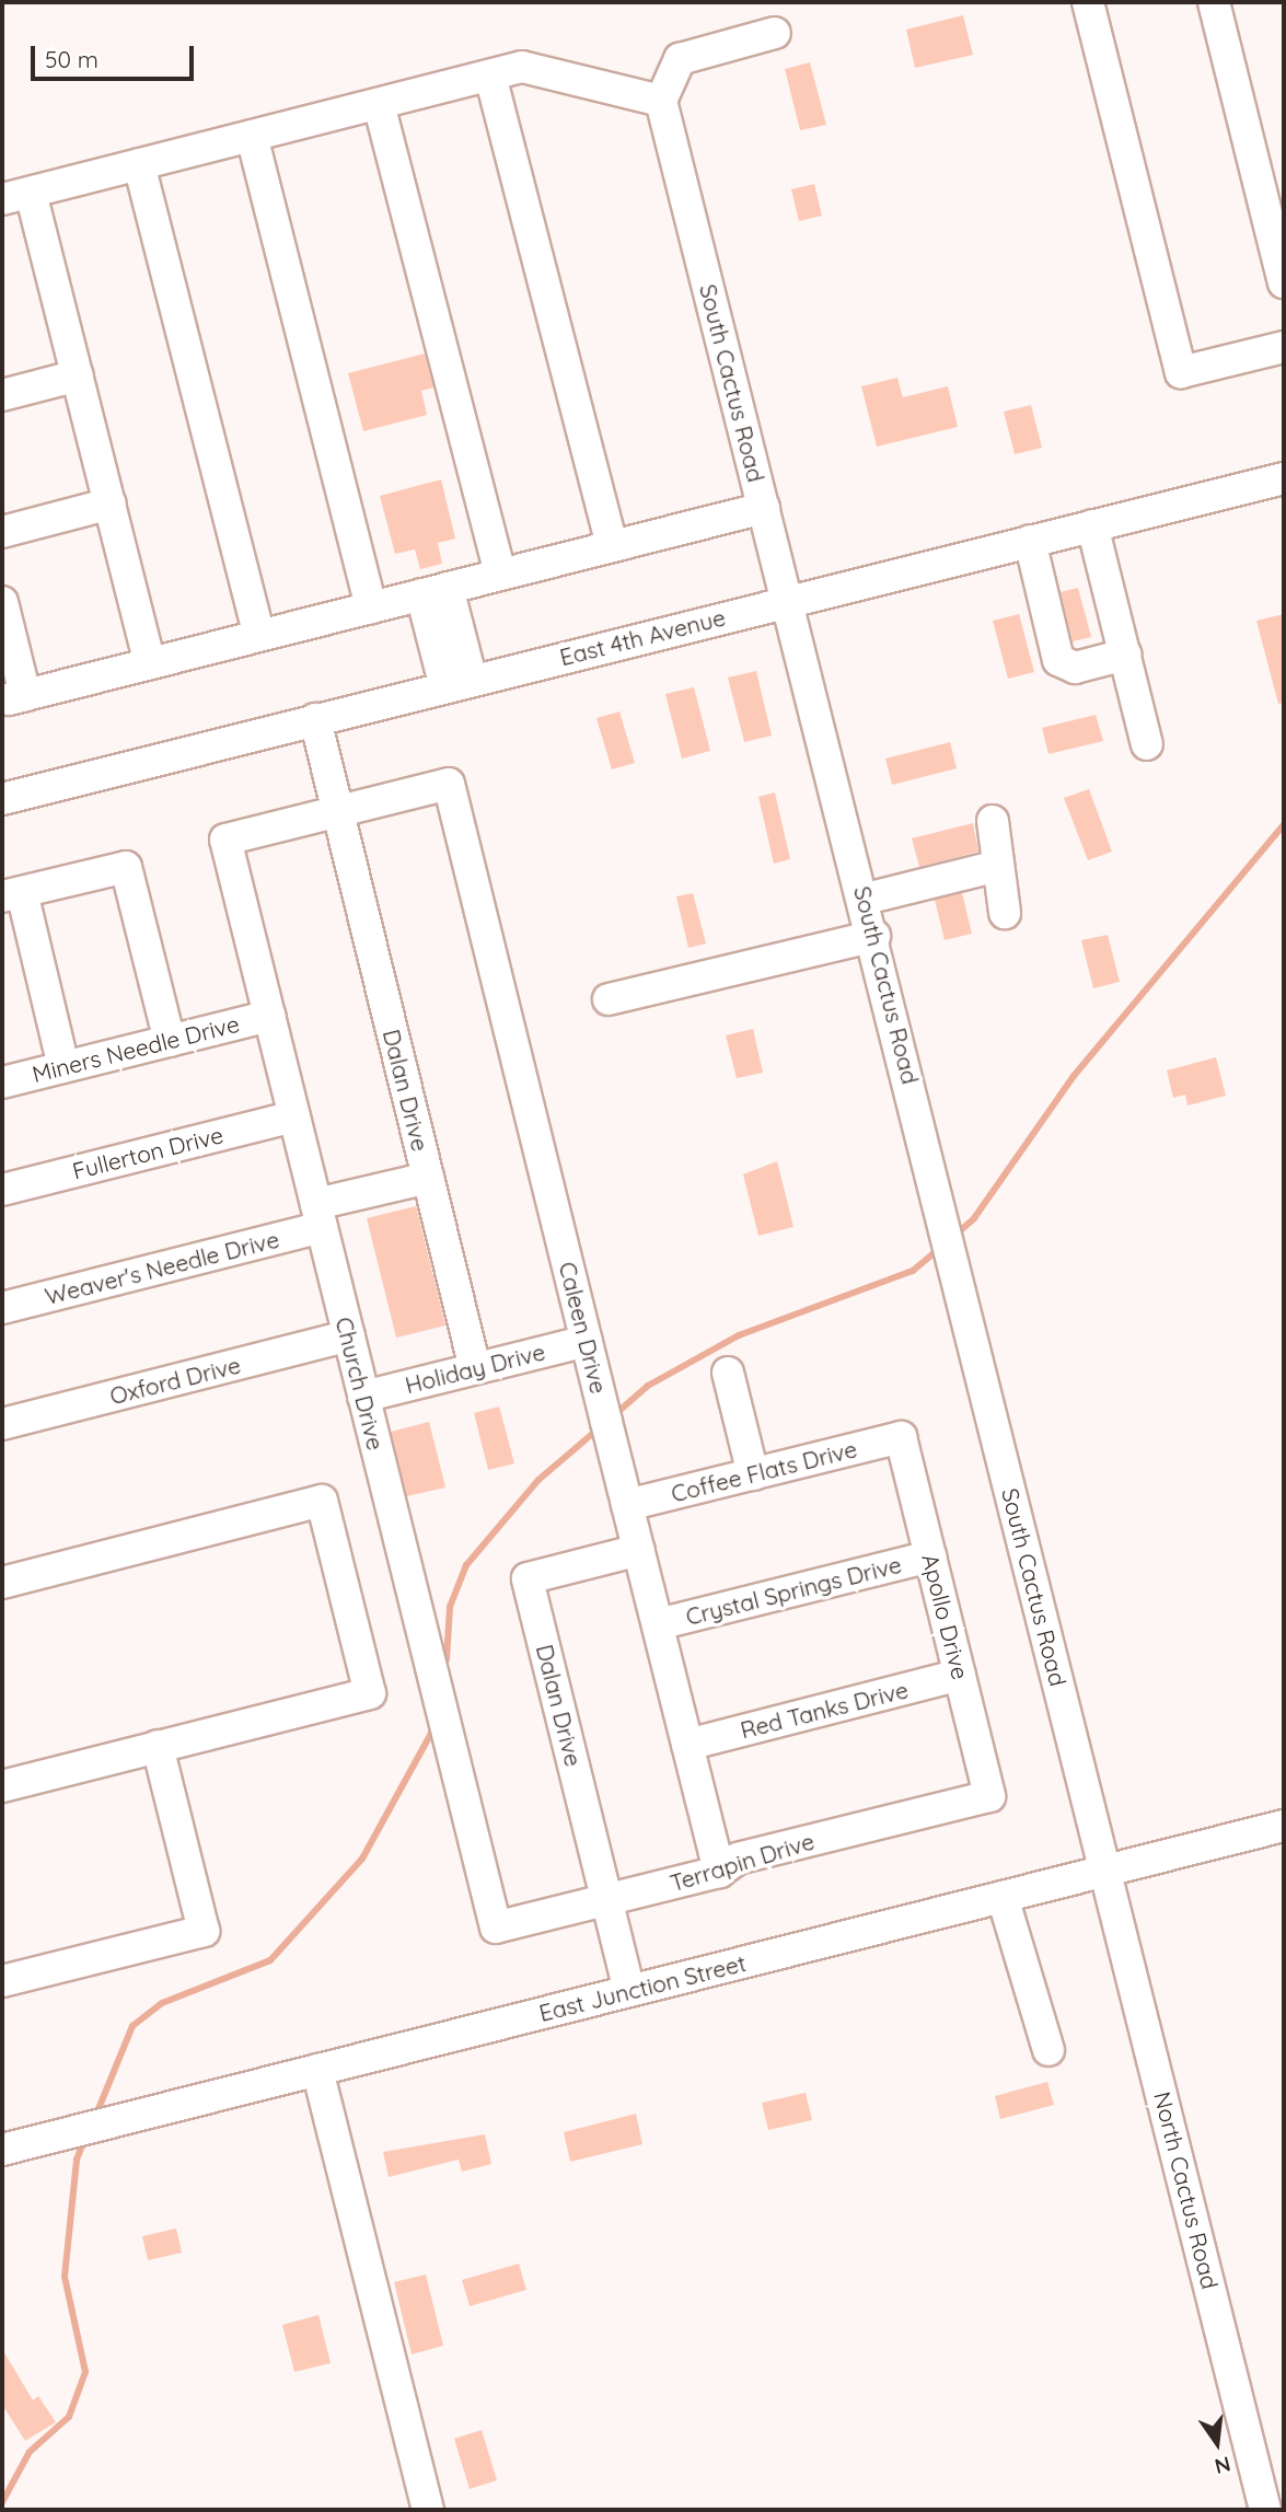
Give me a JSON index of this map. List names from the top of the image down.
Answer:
{
  "streets": {
    "street": [
      "South Cactus Road",
      "East 4th Avenue",
      "Miners Needle Drive",
      "Dalan Drive",
      "Fullerton Drive",
      "Weaver's Needle Drive",
      "Caleen Drive",
      "Holiday Drive",
      "Oxford Drive",
      "Church Drive",
      "Coffee Flats Drive",
      "Crystal Springs Drive",
      "Apollo Drive",
      "Red Tanks Drive",
      "Terrapin Drive",
      "East Junction Street",
      "North Cactus Road"
    ]
  },
  "crossings": [
    ["South Cactus Road", "East 4th Avenue"],
    ["South Cactus Road", "East Junction Street"],
    ["South Cactus Road", "North Cactus Road"],
    ["East 4th Avenue", "Dalan Drive"],
    ["Miners Needle Drive", "Church Drive"],
    ["Dalan Drive", "Weaver's Needle Drive"],
    ["Dalan Drive", "Caleen Drive"],
    ["Dalan Drive", "Holiday Drive"],
    ["Dalan Drive", "Church Drive"],
    ["Dalan Drive", "Terrapin Drive"],
    ["Fullerton Drive", "Church Drive"],
    ["Weaver's Needle Drive", "Church Drive"],
    ["Caleen Drive", "Holiday Drive"],
    ["Caleen Drive", "Church Drive"],
    ["Caleen Drive", "Coffee Flats Drive"],
    ["Caleen Drive", "Crystal Springs Drive"],
    ["Caleen Drive", "Red Tanks Drive"],
    ["Caleen Drive", "Terrapin Drive"],
    ["Holiday Drive", "Church Drive"],
    ["Oxford Drive", "Church Drive"],
    ["Church Drive", "Terrapin Drive"],
    ["Coffee Flats Drive", "Apollo Drive"],
    ["Crystal Springs Drive", "Apollo Drive"],
    ["Apollo Drive", "Red Tanks Drive"],
    ["Apollo Drive", "Terrapin Drive"],
    ["East Junction Street", "North Cactus Road"]
  ],
  "scale_bar": "50 m",
  "north": "bottom"
}
